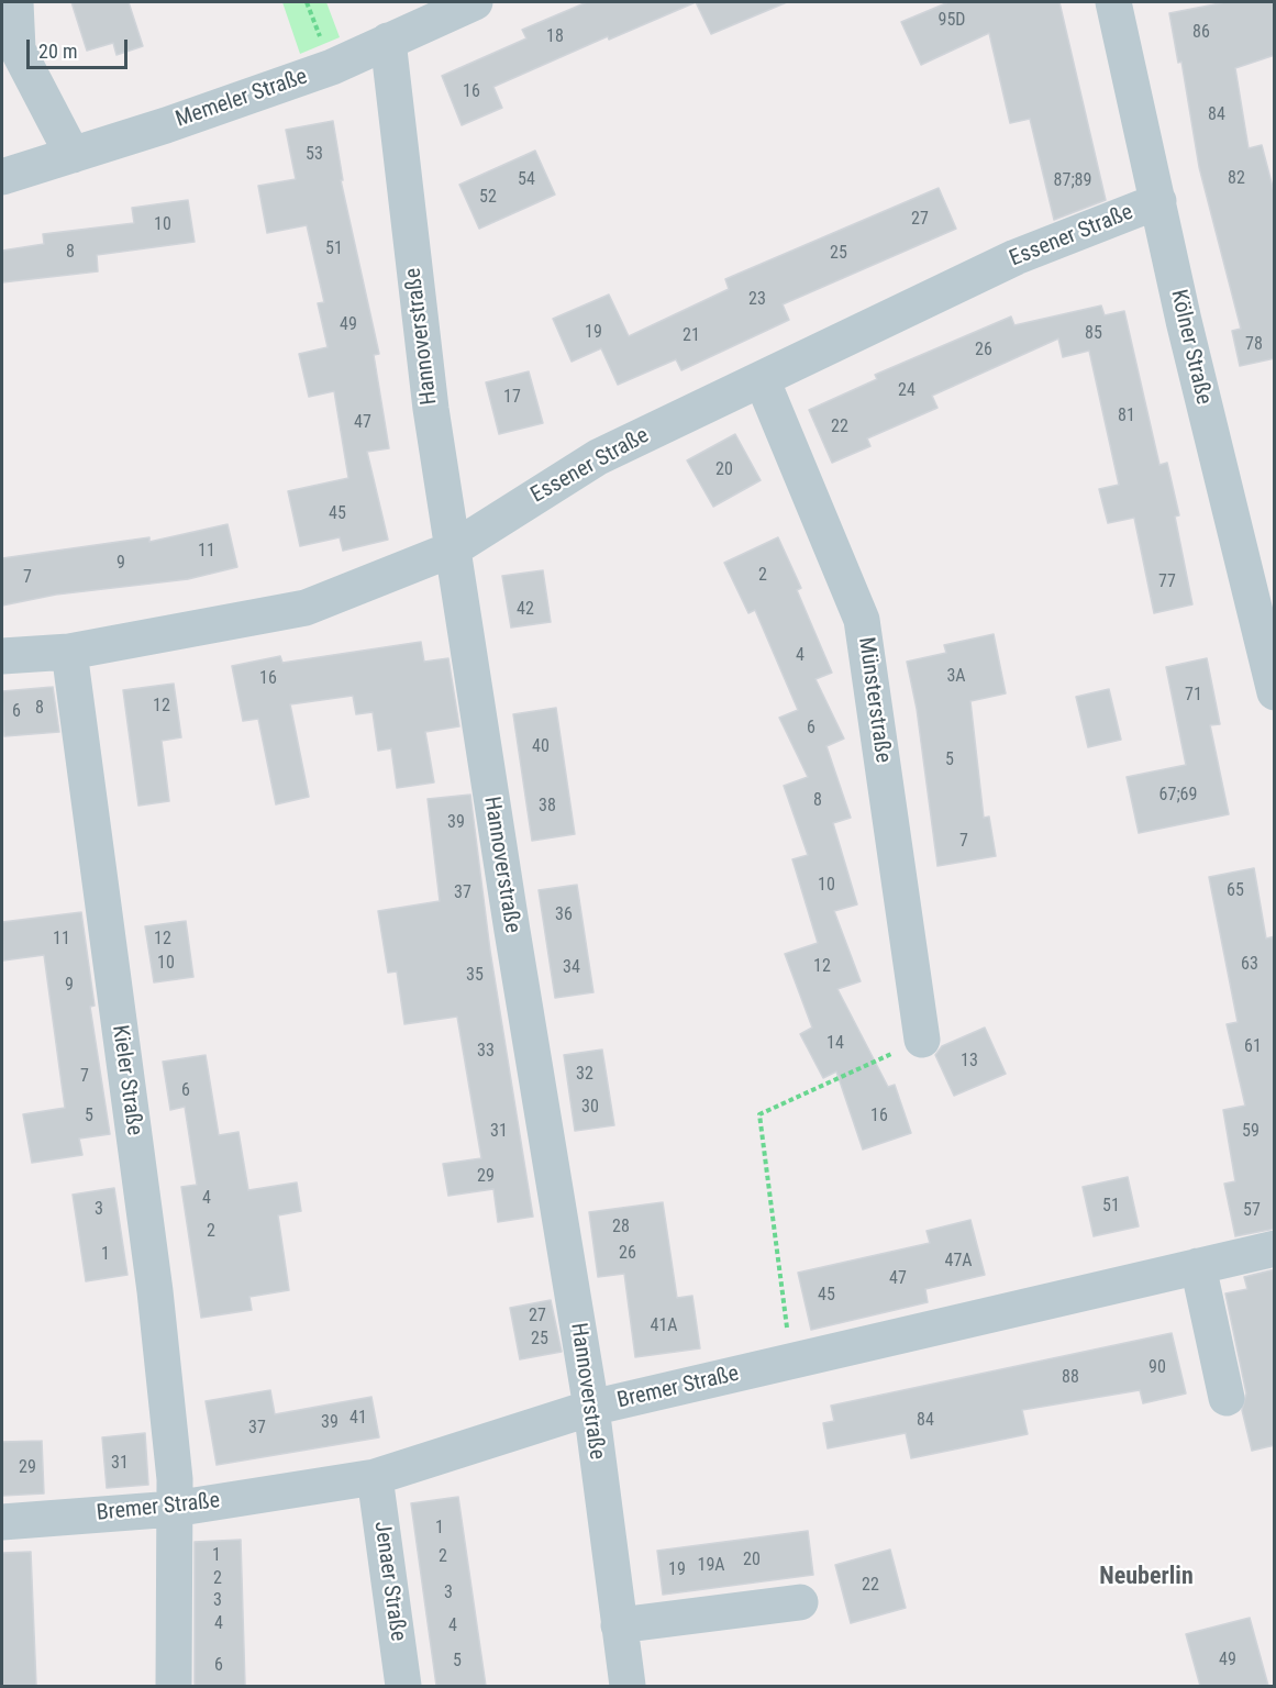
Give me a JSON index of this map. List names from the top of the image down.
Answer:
{
  "streets": {
    "street": [
      "Memeler Straße",
      "Essener Straße",
      "Hannoverstraße",
      "Kölner Straße",
      "Münsterstraße",
      "Kieler Straße",
      "Bremer Straße",
      "Jenaer Straße"
    ]
  },
  "crossings": [
    ["Memeler Straße", "Hannoverstraße"],
    ["Essener Straße", "Hannoverstraße"],
    ["Essener Straße", "Kölner Straße"],
    ["Essener Straße", "Münsterstraße"],
    ["Essener Straße", "Kieler Straße"],
    ["Hannoverstraße", "Bremer Straße"],
    ["Kieler Straße", "Bremer Straße"],
    ["Bremer Straße", "Jenaer Straße"]
  ],
  "districts": ["Neuberlin"],
  "house_numbers": [
    "95D",
    "86",
    "18",
    "16",
    "84",
    "53",
    "82",
    "54",
    "87;89",
    "52",
    "27",
    "10",
    "51",
    "8",
    "25",
    "23",
    "49",
    "19",
    "85",
    "21",
    "78",
    "26",
    "24",
    "17",
    "81",
    "47",
    "22",
    "20",
    "45",
    "11",
    "9",
    "2",
    "7",
    "77",
    "42",
    "4",
    "3A",
    "16",
    "71",
    "12",
    "8",
    "6",
    "6",
    "40",
    "5",
    "67;69",
    "8",
    "38",
    "39",
    "7",
    "10",
    "65",
    "37",
    "36",
    "11",
    "12",
    "10",
    "63",
    "12",
    "34",
    "35",
    "9",
    "14",
    "61",
    "33",
    "13",
    "32",
    "7",
    "6",
    "30",
    "5",
    "16",
    "31",
    "59",
    "29",
    "4",
    "51",
    "3",
    "57",
    "28",
    "2",
    "26",
    "1",
    "47A",
    "47",
    "45",
    "27",
    "41A",
    "25",
    "90",
    "88",
    "41",
    "84",
    "39",
    "37",
    "31",
    "29",
    "1",
    "1",
    "2",
    "20",
    "19A",
    "19",
    "2",
    "22",
    "3",
    "3",
    "4",
    "4",
    "49",
    "5",
    "6"
  ],
  "scale_bar": "20 m"
}
